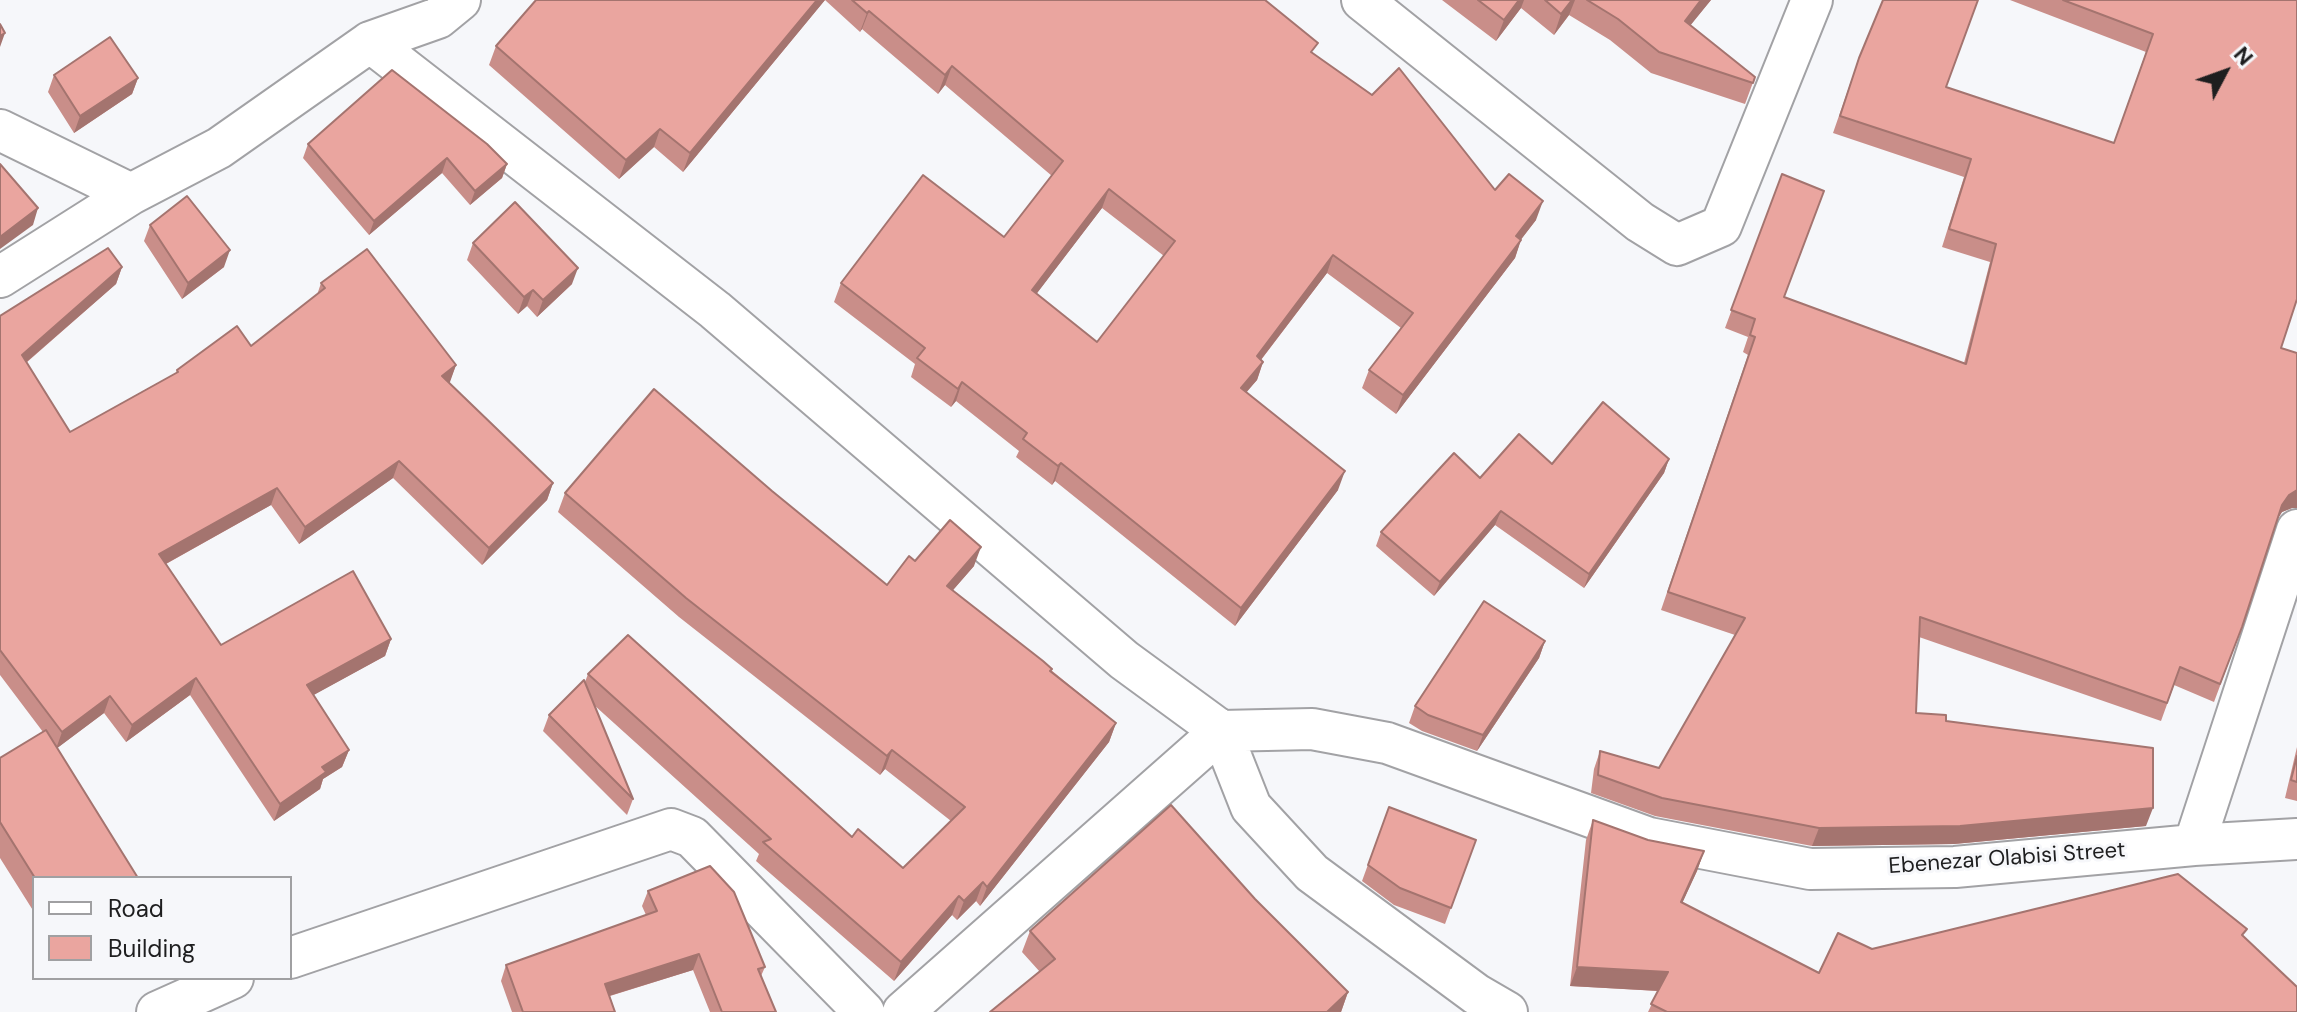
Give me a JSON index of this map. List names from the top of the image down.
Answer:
{
  "streets": {
    "street": ["Ebenezar Olabisi Street"]
  },
  "legend": ["Road", "Building"],
  "north": "top right"
}
